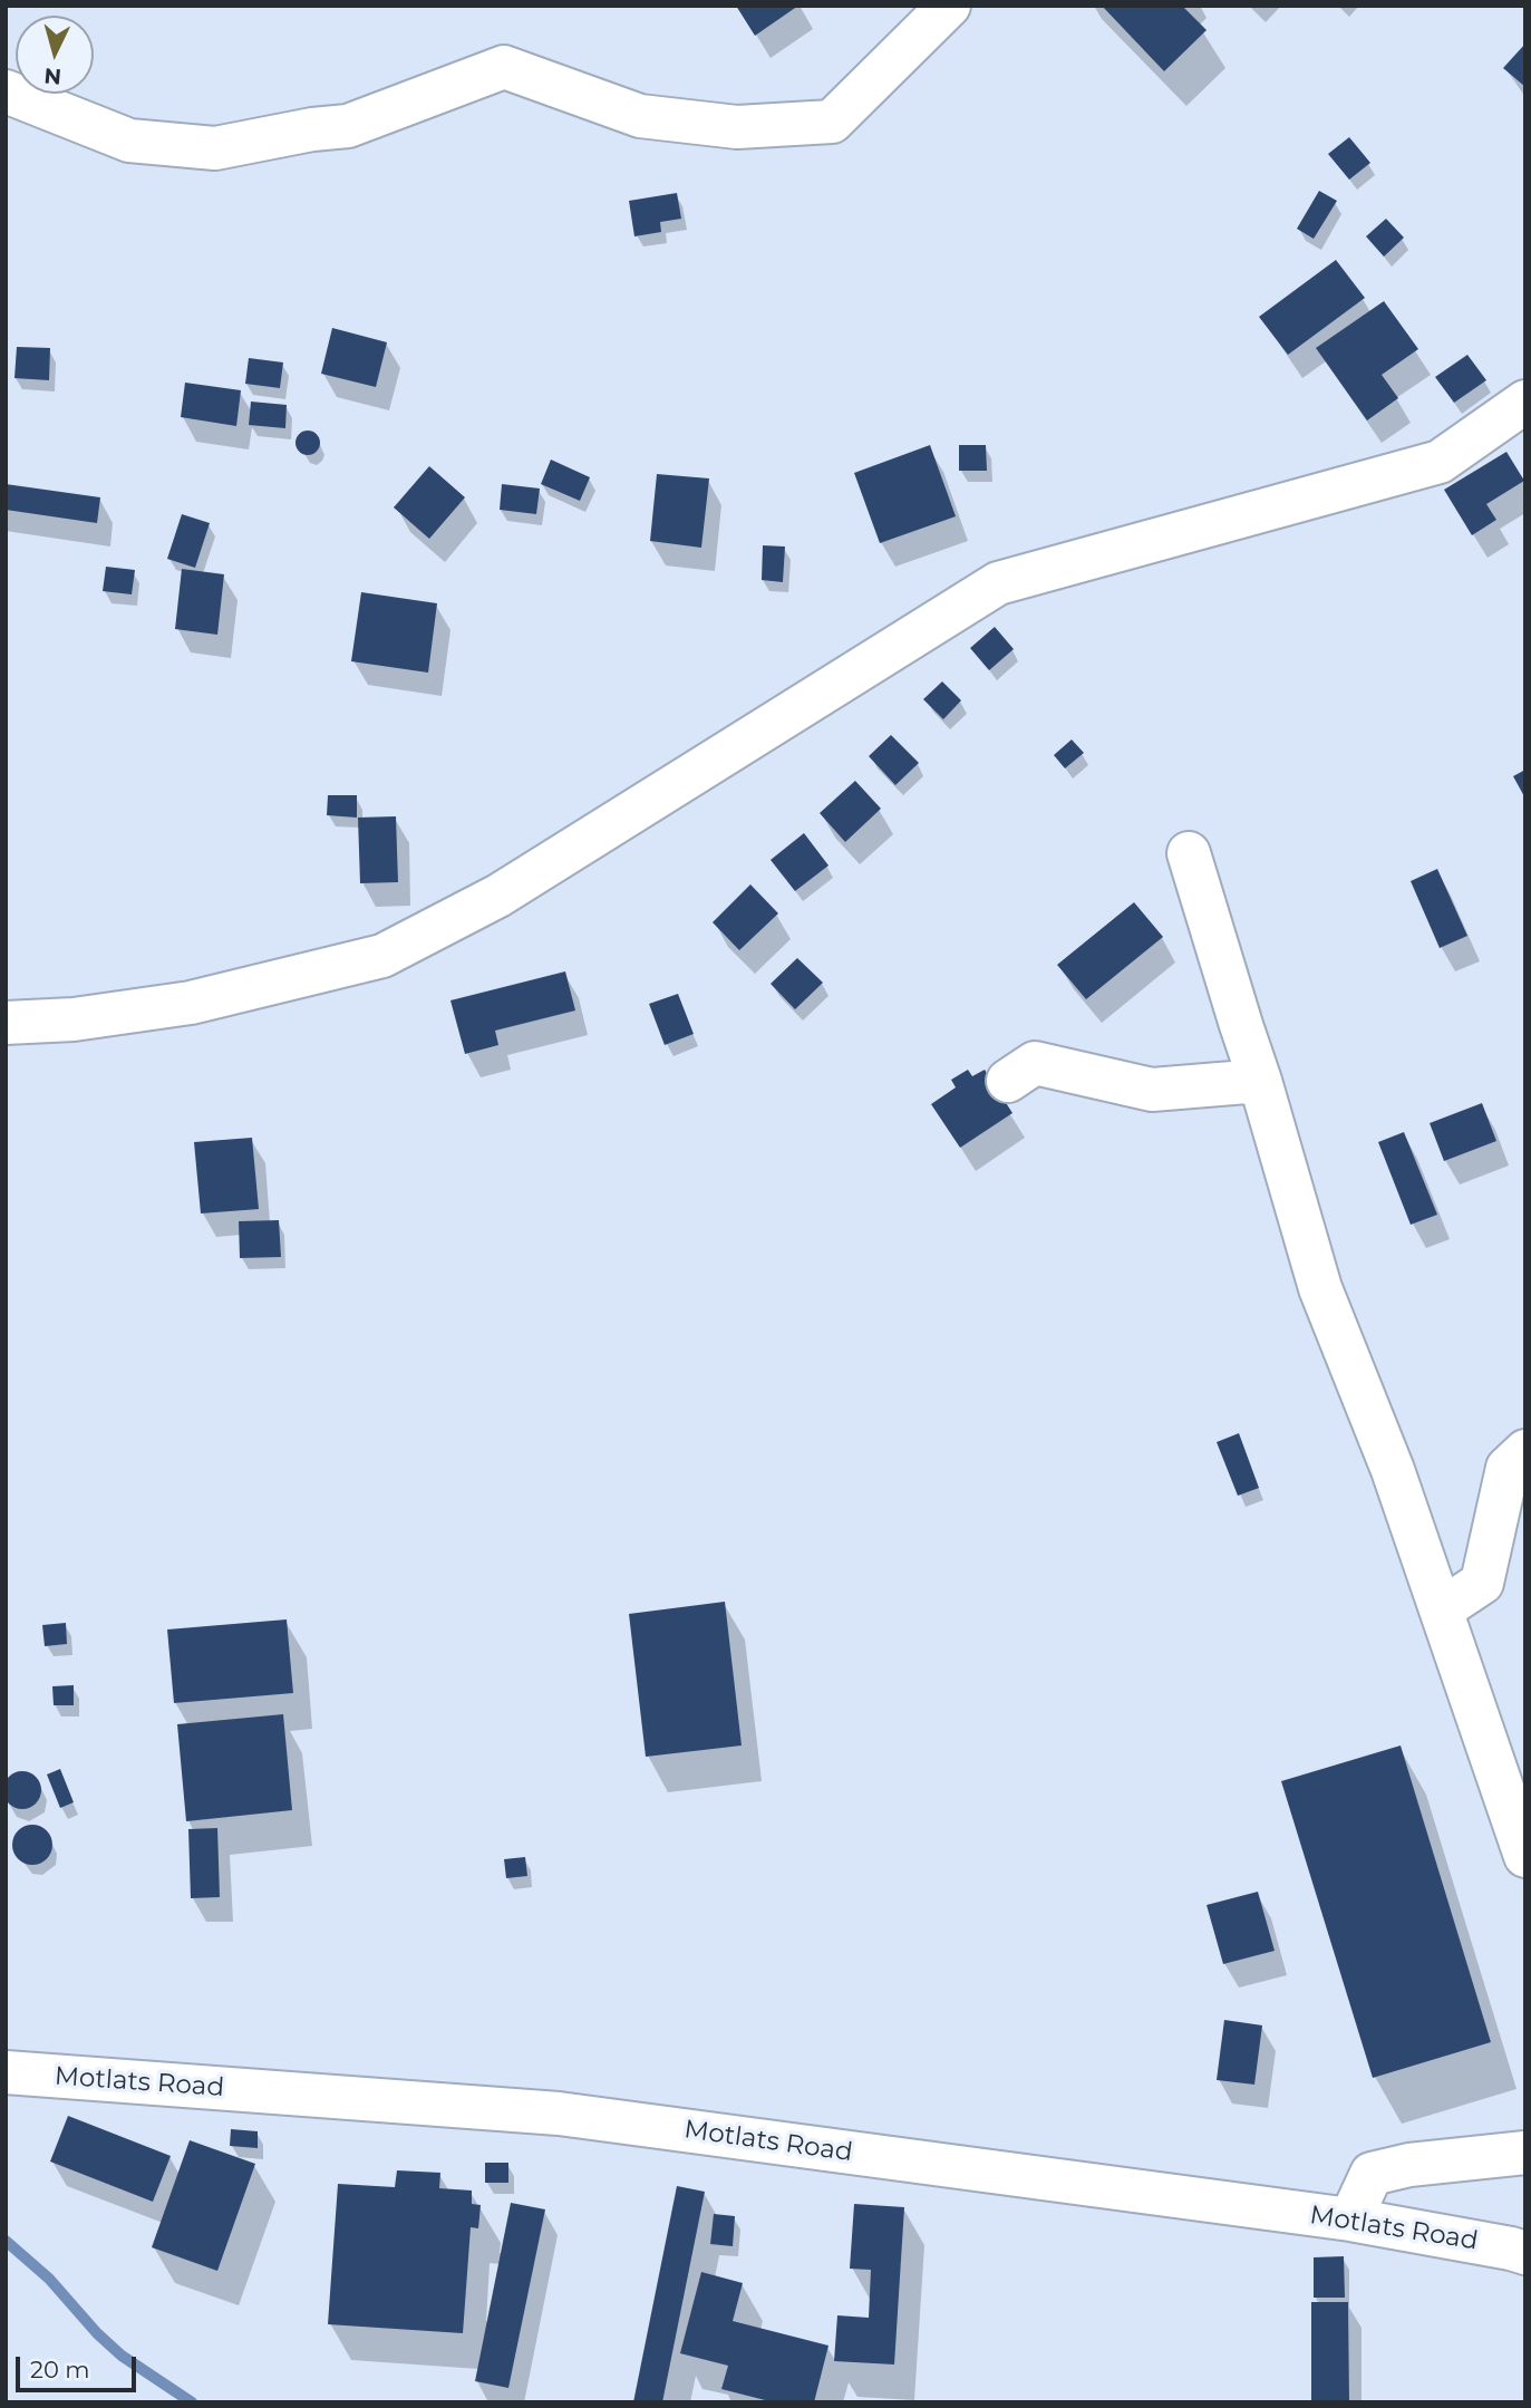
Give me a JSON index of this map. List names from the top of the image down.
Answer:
{
  "streets": {
    "street": ["Motlats Road"]
  },
  "scale_bar": "20 m",
  "north": "bottom"
}
